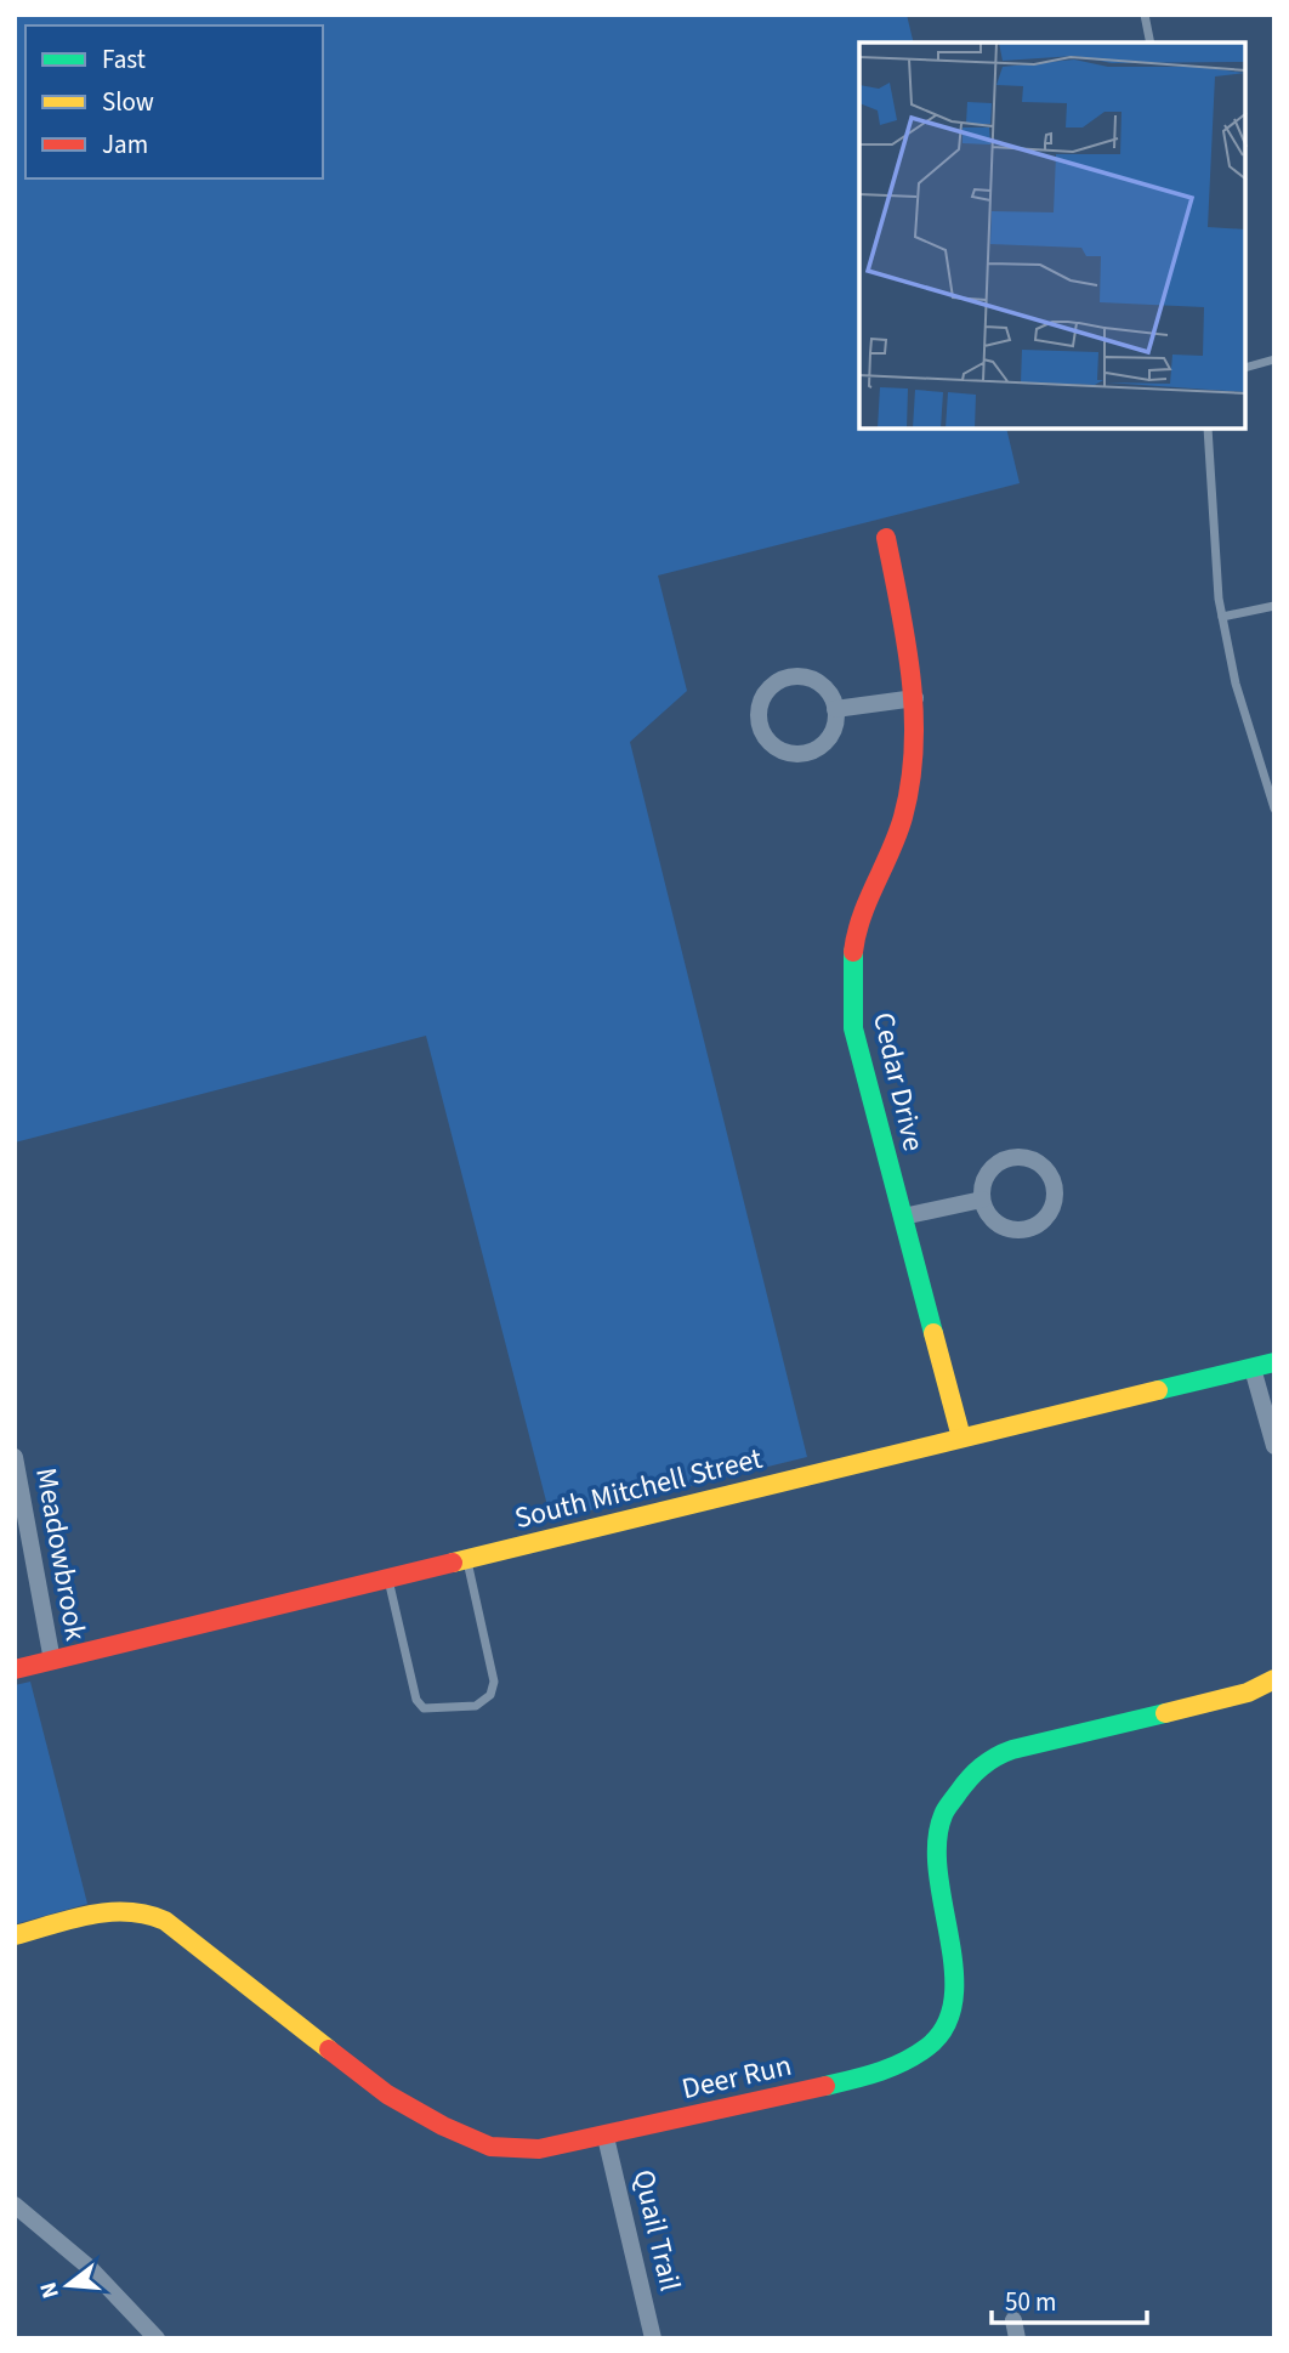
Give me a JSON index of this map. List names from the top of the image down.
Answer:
{
  "streets": {
    "street": [
      "Cedar Drive",
      "South Mitchell Street",
      "Meadowbrook",
      "Deer Run",
      "Quail Trail"
    ]
  },
  "crossings": [
    ["Cedar Drive", "South Mitchell Street"],
    ["South Mitchell Street", "Meadowbrook"],
    ["Deer Run", "Quail Trail"]
  ],
  "legend": ["Fast", "Slow", "Jam"],
  "scale_bar": "50 m",
  "north": "left"
}
